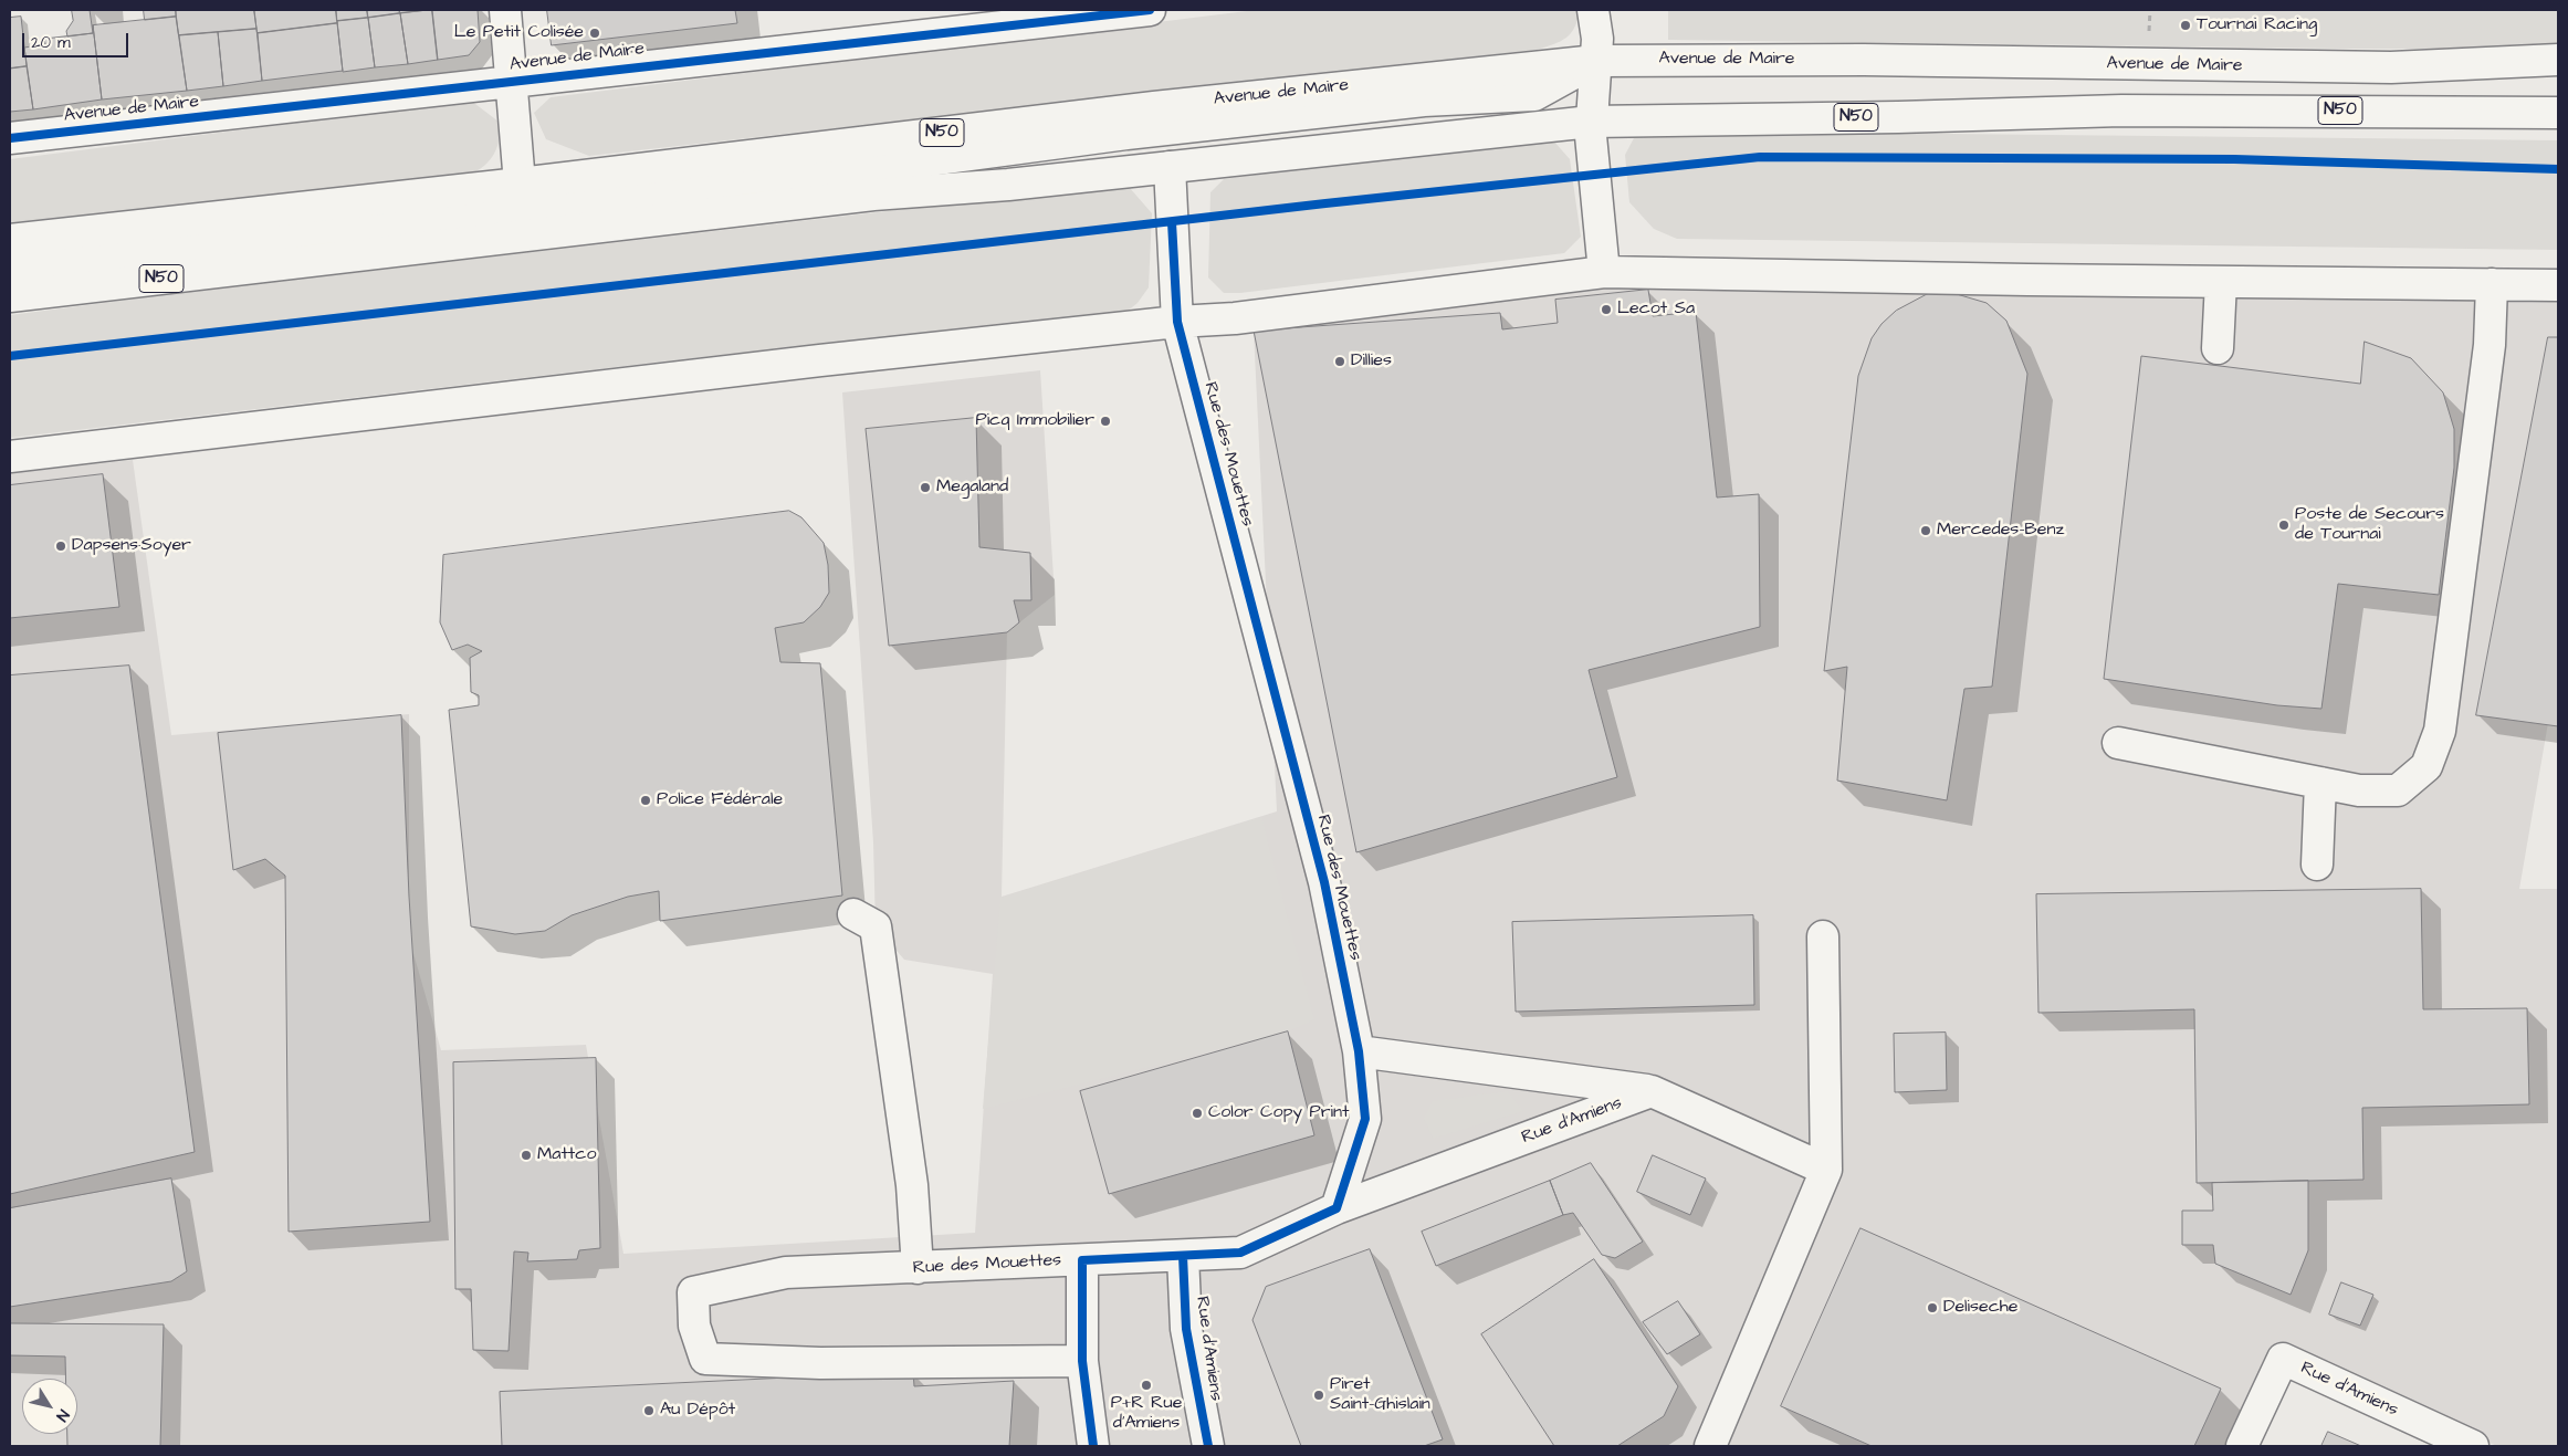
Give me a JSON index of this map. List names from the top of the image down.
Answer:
{
  "streets": {
    "street": [
      "Avenue de Maire",
      "N50",
      "Rue des Mouettes",
      "Rue d'Amiens"
    ]
  },
  "crossings": [
    ["Rue des Mouettes", "Rue d'Amiens"]
  ],
  "places": [
    "Tournai Racing",
    "Le Petit Colisée",
    "Lecot Sa",
    "Dillies",
    "Picq Immobilier",
    "Megaland",
    "Poste de Secours de Tournai",
    "Mercedes-Benz",
    "Dapsens·Soyer",
    "Police Fédérale",
    "Color Copy Print",
    "Mattco",
    "Deliseche",
    "P+R Rue d'Amiens",
    "Piret Saint-Ghislain",
    "Au Dépôt"
  ],
  "scale_bar": "20 m",
  "north": "bottom right"
}
